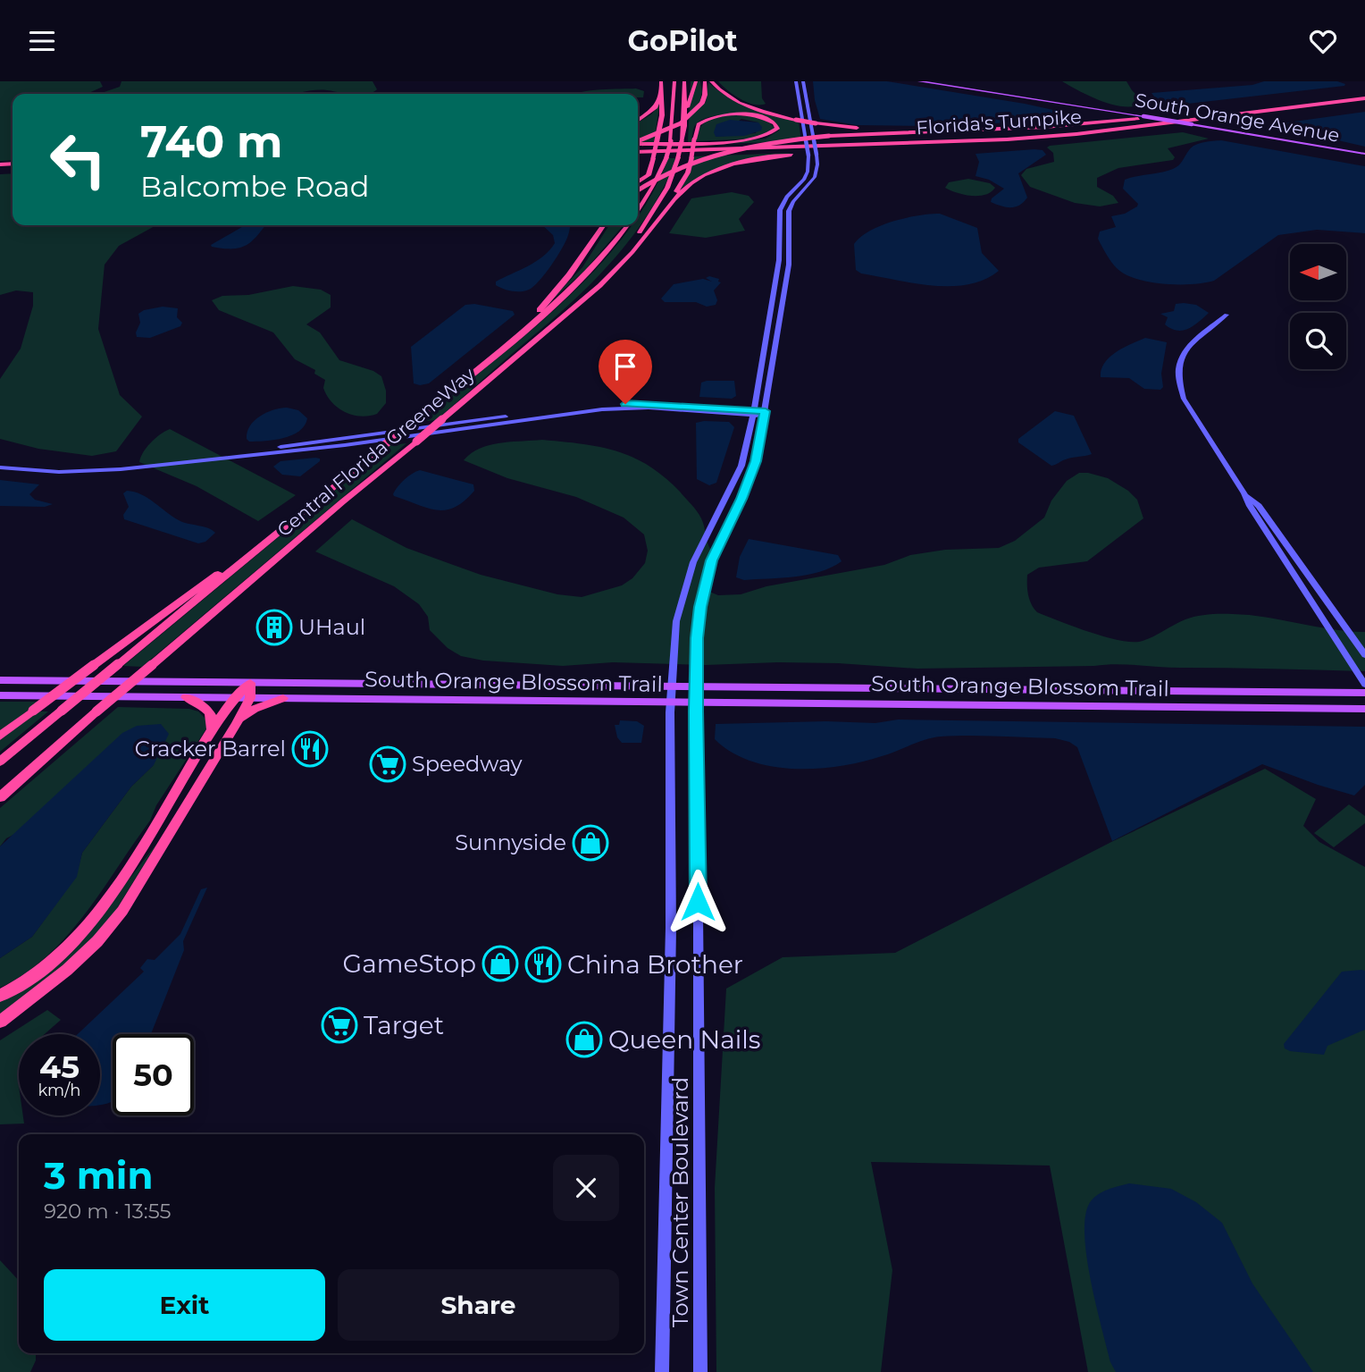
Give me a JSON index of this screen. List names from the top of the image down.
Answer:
{
  "streets": {
    "highway": ["Florida's Turnpike", "Central Florida GreeneWay"],
    "main road": ["South Orange Avenue", "South Orange Blossom Trail", "Town Center Boulevard"]
  },
  "crossings": [
    ["South Orange Blossom Trail", "Town Center Boulevard"]
  ],
  "places": {
    "building": ["UHaul"],
    "restaurant": ["Cracker Barrel", "China Brother"],
    "supermarket": ["Speedway", "Target"],
    "shop": ["Sunnyside", "GameStop", "Queen Nails"]
  },
  "north": "left",
  "page": {
    "header": "GoPilot",
    "turn": ["740 m", "Balcombe Road"],
    "speed": "45 km/h",
    "limit": "50",
    "heading": ["3 min", "920 m · 13:55"],
    "buttons": ["Exit", "Share"]
  }
}
